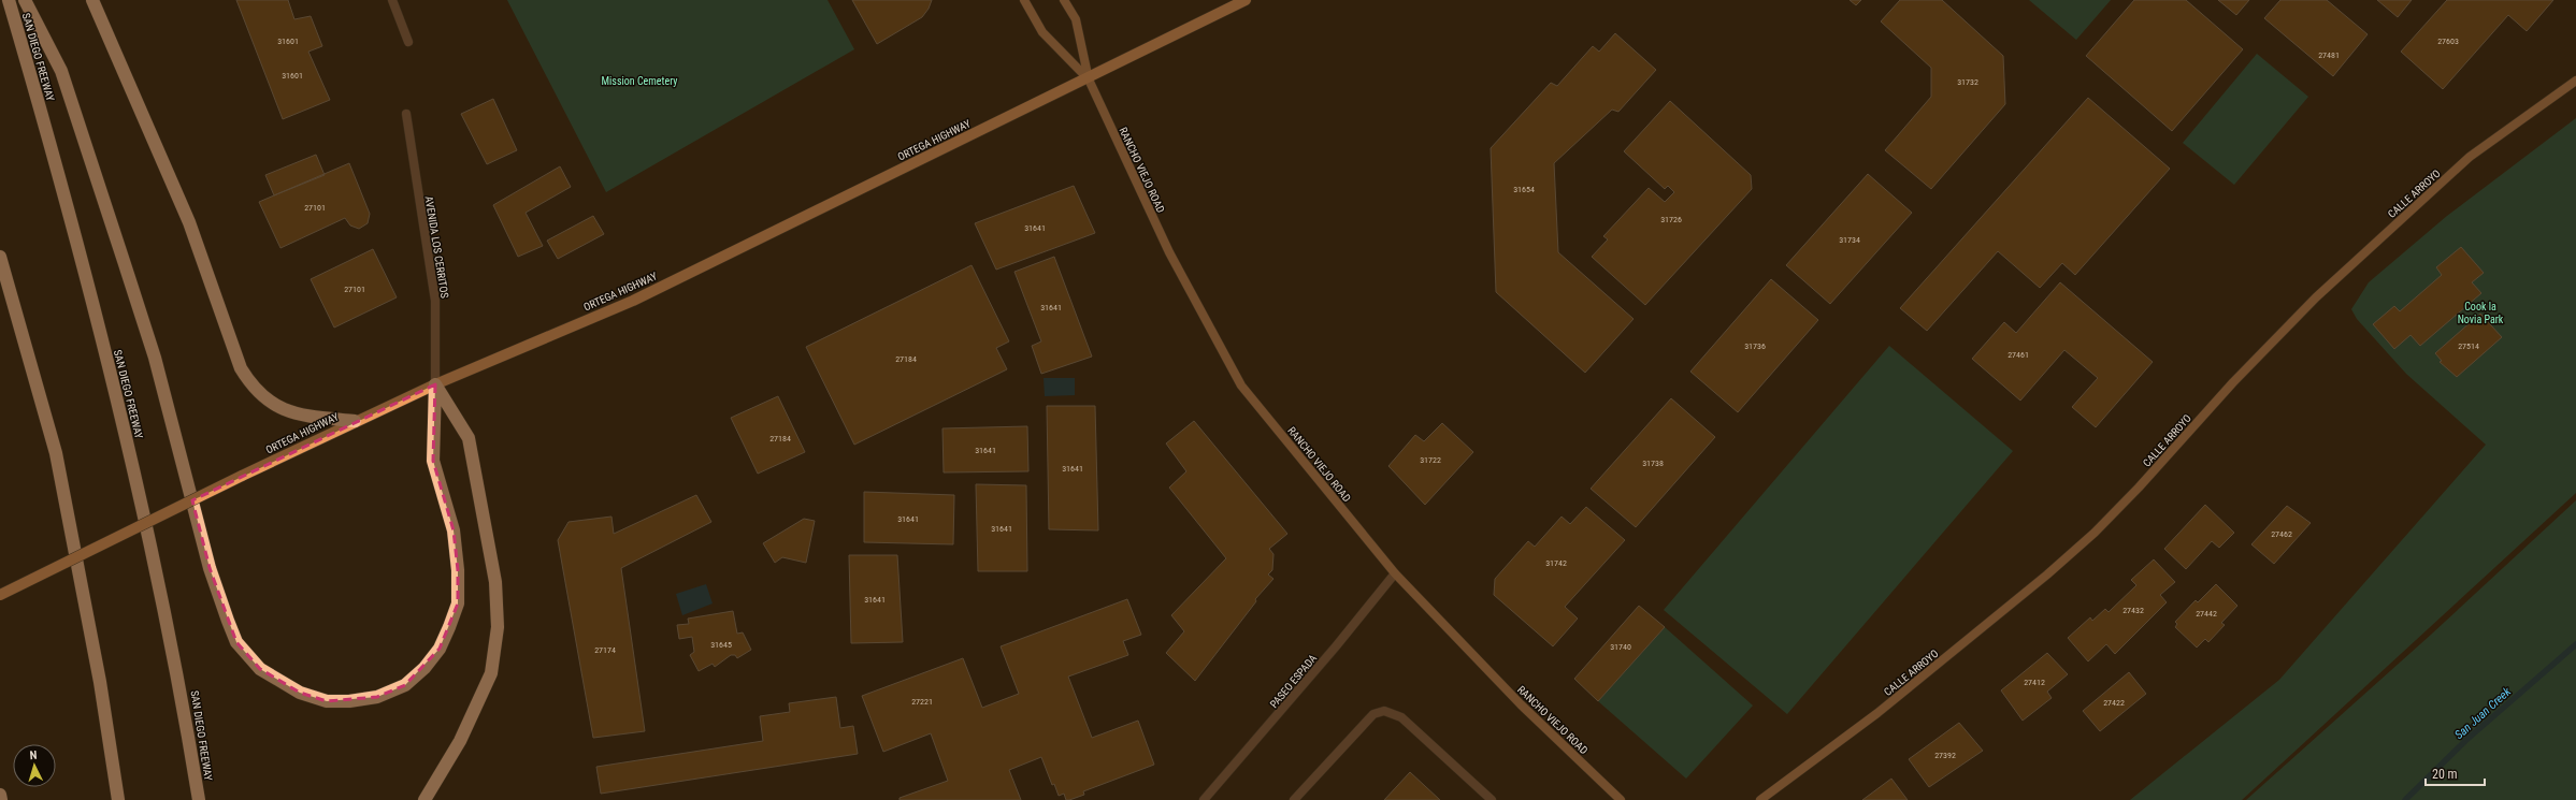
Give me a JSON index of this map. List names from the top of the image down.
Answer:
{
  "streets": {
    "highway": ["SAN DIEGO FREEWAY"],
    "main road": ["ORTEGA HIGHWAY", "RANCHO VIEJO ROAD", "CALLE ARROYO"],
    "street": ["AVENIDA LOS CERRITOS", "PASEO ESPADA"]
  },
  "crossings": [
    ["ORTEGA HIGHWAY", "RANCHO VIEJO ROAD"],
    ["ORTEGA HIGHWAY", "AVENIDA LOS CERRITOS"],
    ["RANCHO VIEJO ROAD", "PASEO ESPADA"]
  ],
  "water": ["San Juan Creek"],
  "parks": ["Mission Cemetery", "Cook la Novia Park"],
  "house_numbers": [
    "31601",
    "27603",
    "27481",
    "31601",
    "31732",
    "31654",
    "27101",
    "31726",
    "31641",
    "31734",
    "27101",
    "31641",
    "31736",
    "27514",
    "27461",
    "27184",
    "27184",
    "31641",
    "31722",
    "31738",
    "31641",
    "31641",
    "31641",
    "27462",
    "31742",
    "31641",
    "27432",
    "27442",
    "31645",
    "31740",
    "27174",
    "27412",
    "27221",
    "27422",
    "27392"
  ],
  "scale_bar": "20 m",
  "north": "top"
}
